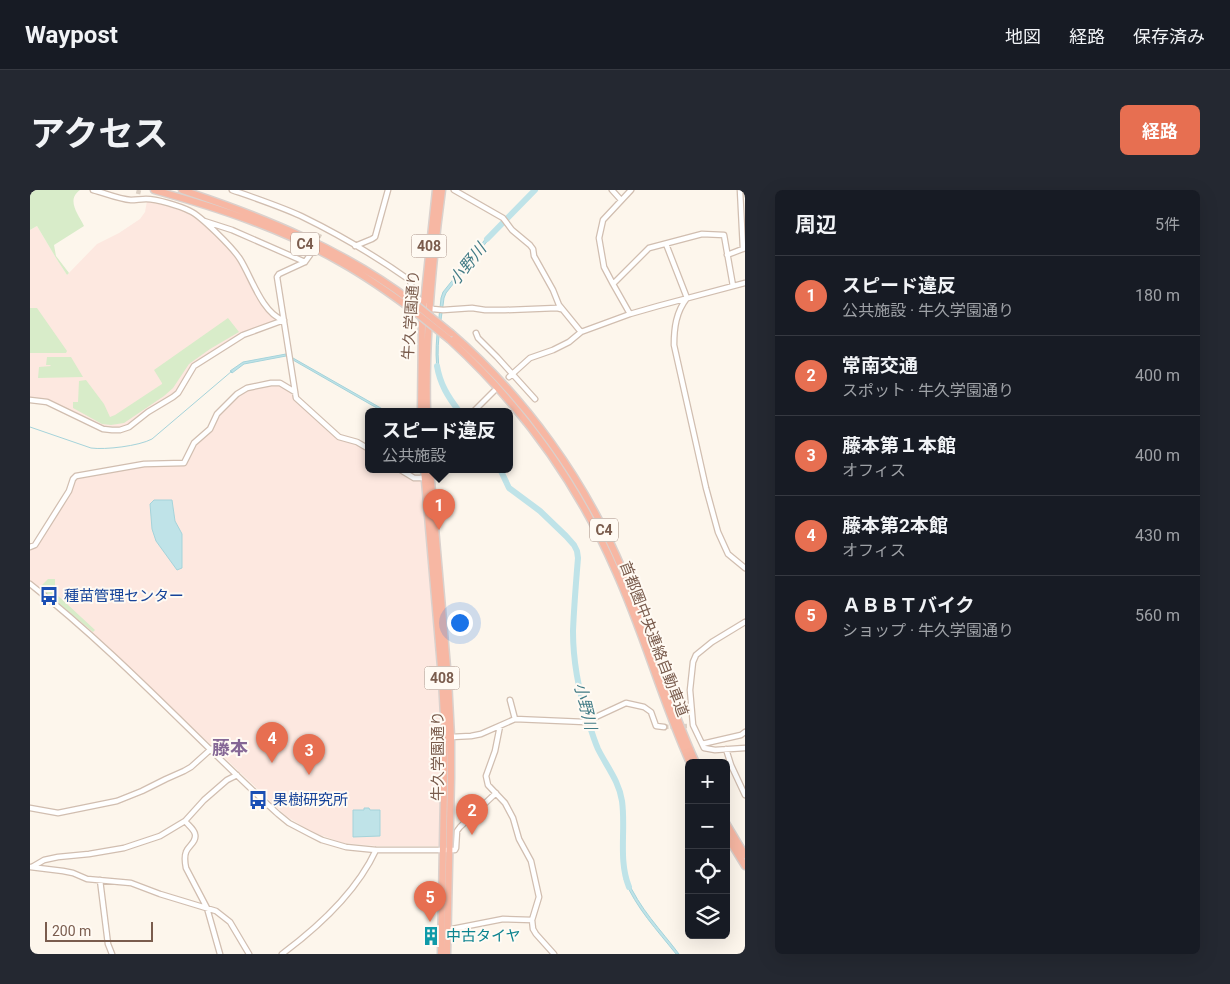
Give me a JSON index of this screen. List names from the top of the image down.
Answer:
{
  "streets": {
    "highway": [
      "C4",
      "408",
      "牛久学園通り",
      "首都圏中央連絡自動車道"
    ]
  },
  "districts": ["藤本"],
  "water": ["小野川"],
  "places": {
    "bus stop": ["種苗管理センター", "果樹研究所"],
    "building": ["中古タイヤ"]
  },
  "scale_bar": "200 m",
  "page": {
    "header": "Waypost",
    "nav": ["地図", "経路", "保存済み"],
    "title": "アクセス",
    "buttons": "経路",
    "heading": ["周辺", "5件"],
    "list": [
      {
        "mark": "1",
        "name": "スピード違反",
        "note": "公共施設 · 牛久学園通り",
        "value": "180 m"
      },
      {
        "mark": "2",
        "name": "常南交通",
        "note": "スポット · 牛久学園通り",
        "value": "400 m"
      },
      {
        "mark": "3",
        "name": "藤本第１本館",
        "note": "オフィス",
        "value": "400 m"
      },
      {
        "mark": "4",
        "name": "藤本第2本館",
        "note": "オフィス",
        "value": "430 m"
      },
      {
        "mark": "5",
        "name": "ＡＢＢＴバイク",
        "note": "ショップ · 牛久学園通り",
        "value": "560 m"
      }
    ],
    "popup": ["スピード違反", "公共施設"],
    "pins": [
      "1",
      "4",
      "3",
      "2",
      "5"
    ],
    "map_buttons": ["+", "−"],
    "scale": "200 m"
  }
}
